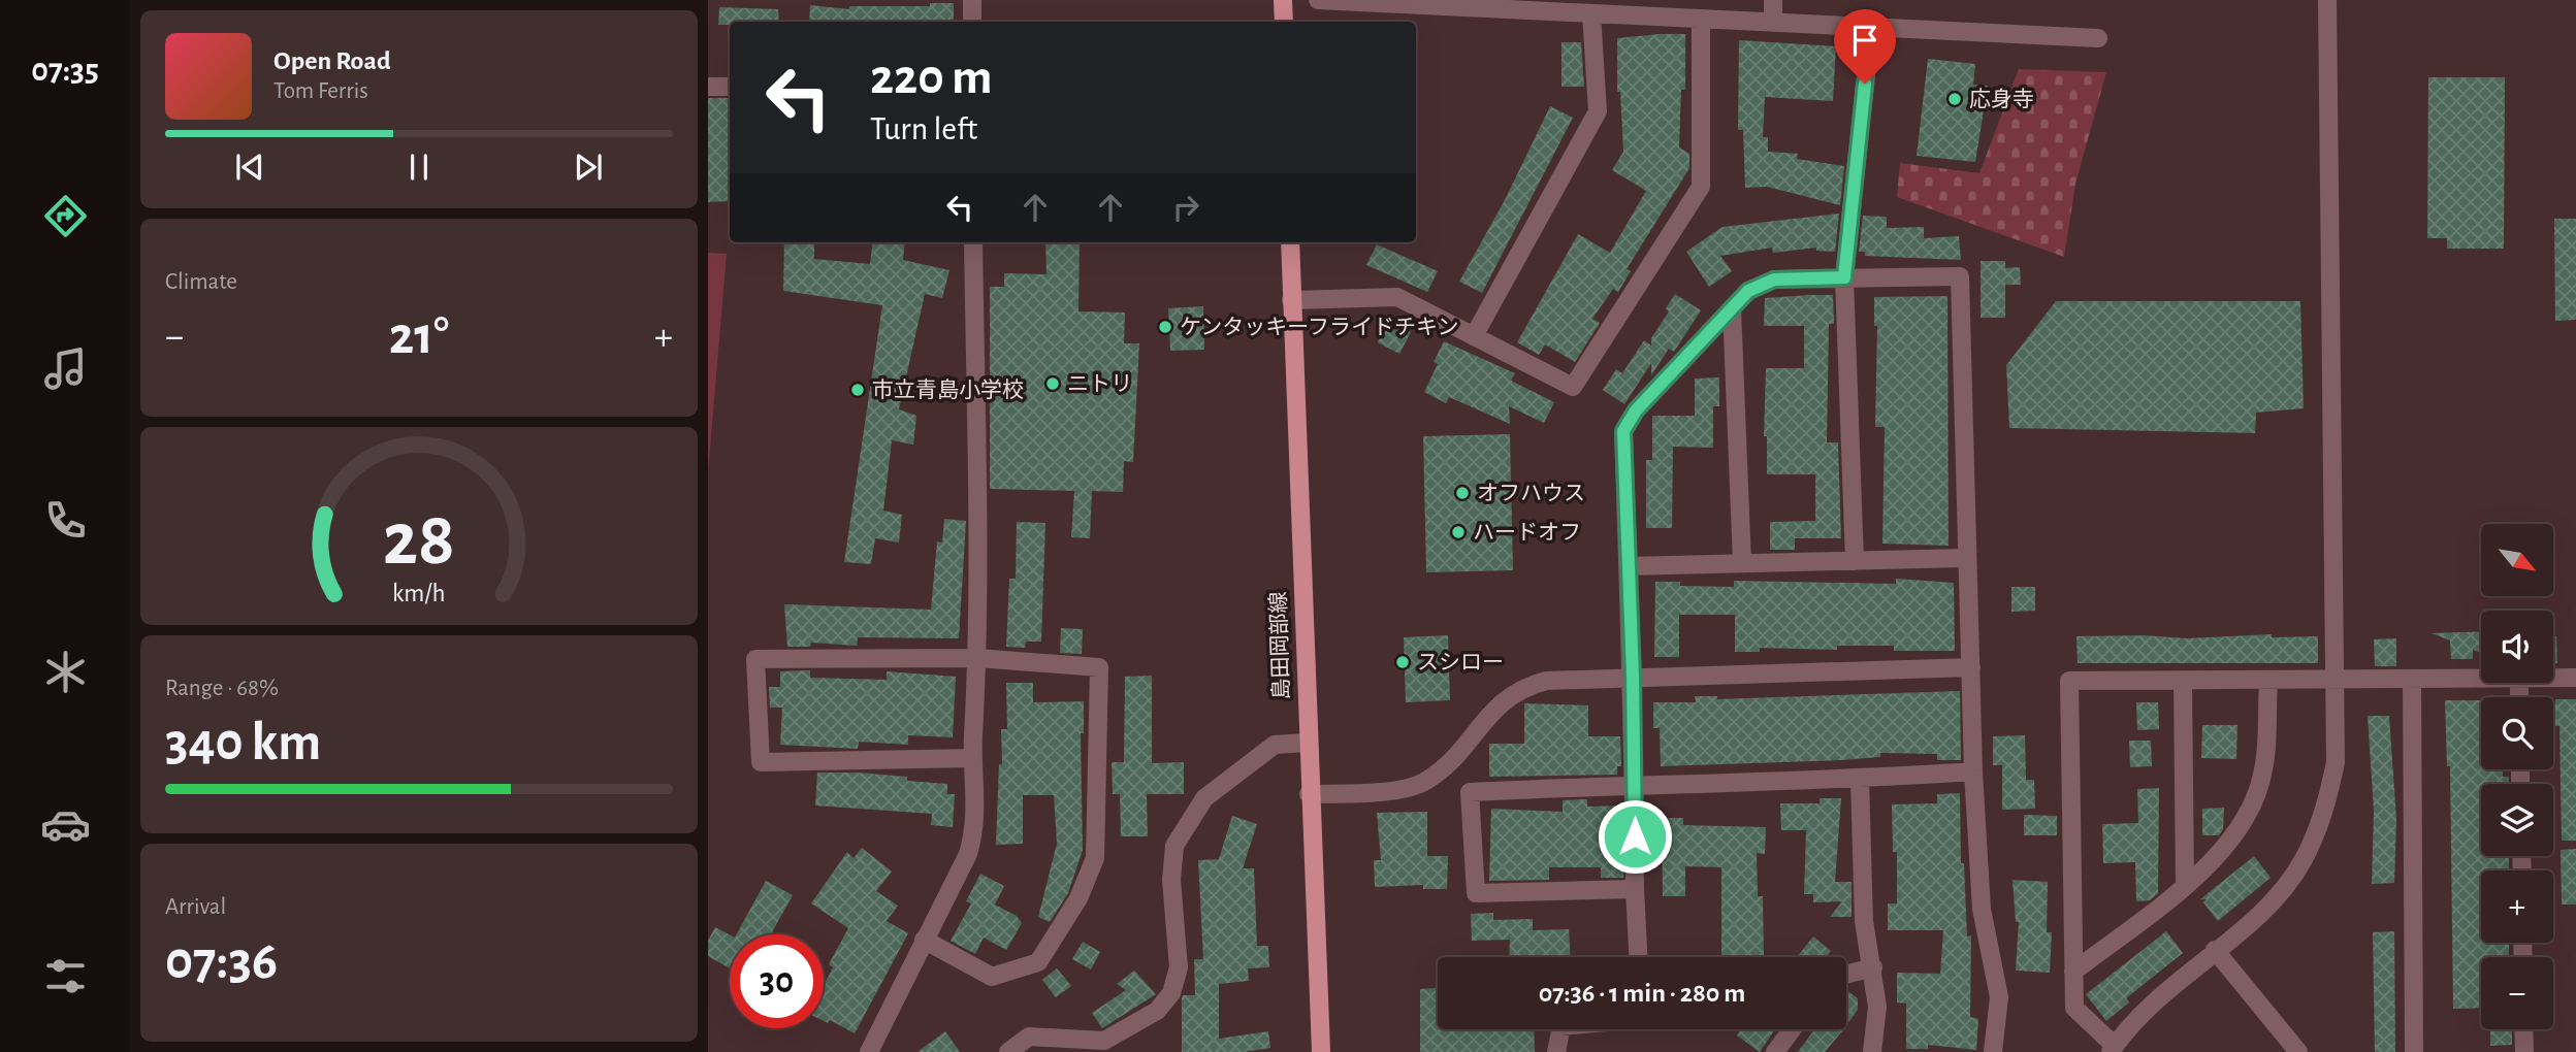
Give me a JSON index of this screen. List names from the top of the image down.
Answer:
{
  "streets": {
    "main road": ["島田岡部線"]
  },
  "places": [
    "応身寺",
    "ケンタッキーフライドチキン",
    "ニトリ",
    "市立青島小学校",
    "オフハウス",
    "ハードオフ",
    "スシロー"
  ],
  "north": "bottom right",
  "page": {
    "tabs": "07:35",
    "turn": ["220 m", "Turn left"],
    "song": ["Open Road", "Tom Ferris"],
    "tile": [
      "Climate",
      ["Range · 68%", "340 km"],
      ["Arrival", "07:36"]
    ],
    "heat": ["−", "21°", "+"],
    "map_buttons": ["+", "−"],
    "limit": "30",
    "trip": "07:36 · 1 min · 280 m",
    "gauge": ["28", "km/h"]
  }
}
